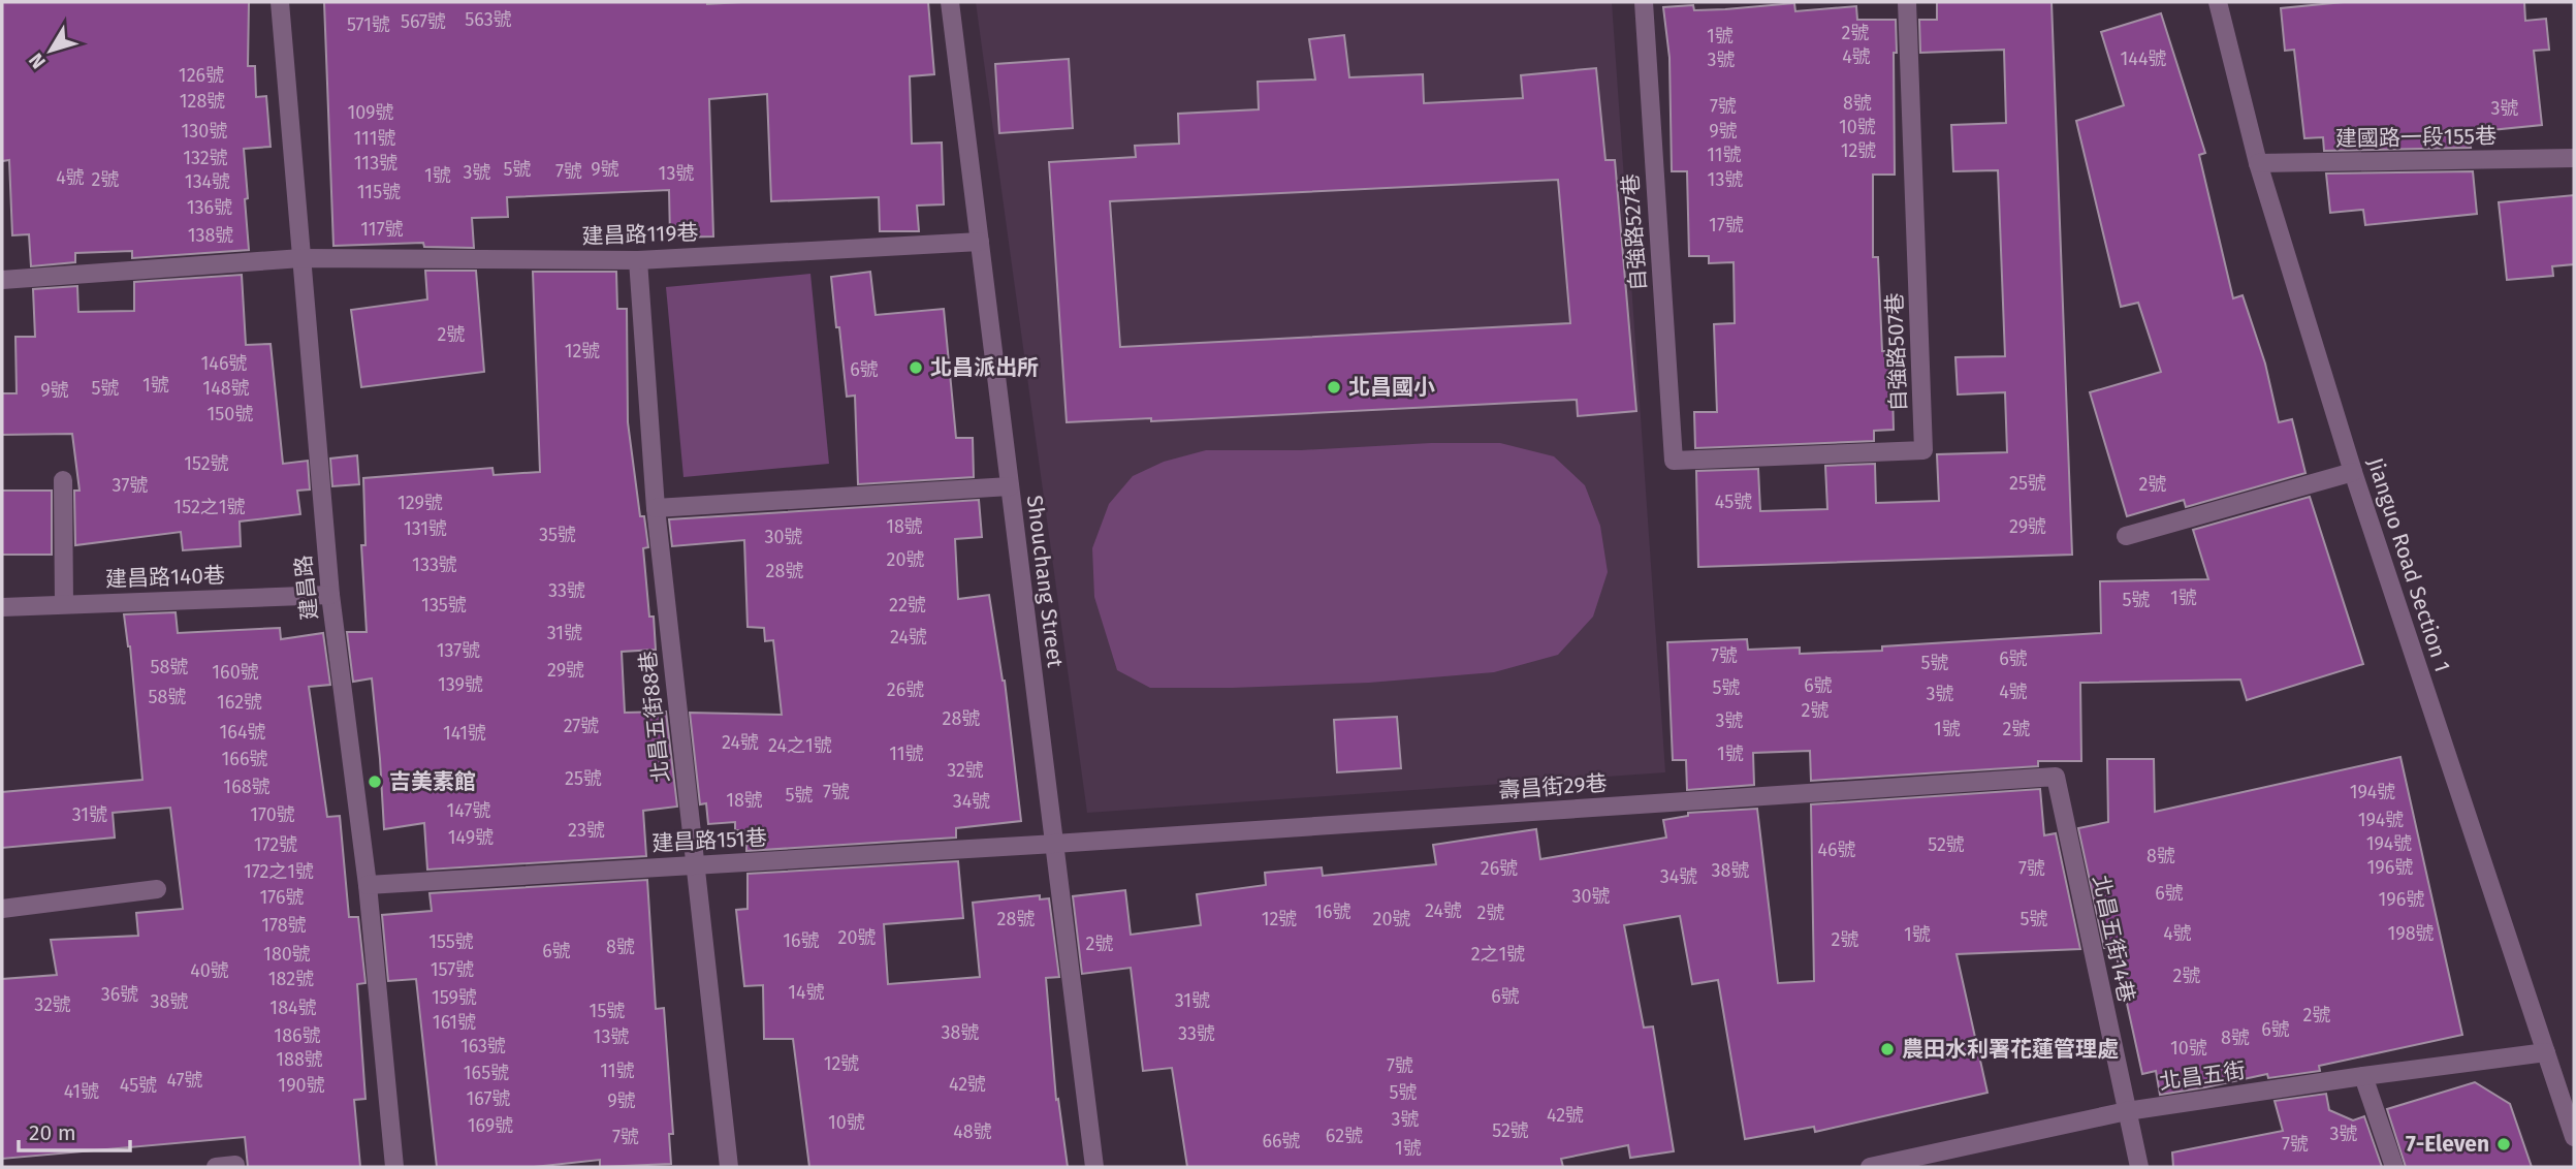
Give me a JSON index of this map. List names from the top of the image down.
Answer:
{
  "streets": {
    "street": [
      "建國路一段155巷",
      "自強路527巷",
      "建昌路119巷",
      "自強路507巷",
      "Jianguo Road Section 1",
      "建昌路140巷",
      "Shouchang Street",
      "建昌路",
      "北昌五街88巷",
      "壽昌街29巷",
      "建昌路151巷",
      "北昌五街14巷",
      "北昌五街"
    ]
  },
  "crossings": [
    ["建國路一段155巷", "Jianguo Road Section 1"],
    ["自強路527巷", "自強路507巷"],
    ["建昌路119巷", "Shouchang Street"],
    ["建昌路119巷", "建昌路"],
    ["建昌路119巷", "北昌五街88巷"],
    ["Jianguo Road Section 1", "北昌五街"],
    ["建昌路140巷", "建昌路"],
    ["Shouchang Street", "壽昌街29巷"],
    ["Shouchang Street", "建昌路151巷"],
    ["建昌路", "建昌路151巷"],
    ["北昌五街88巷", "建昌路151巷"],
    ["壽昌街29巷", "建昌路151巷"],
    ["壽昌街29巷", "北昌五街14巷"],
    ["北昌五街14巷", "北昌五街"]
  ],
  "places": [
    "北昌派出所",
    "北昌國小",
    "吉美素館",
    "農田水利署花蓮管理處",
    "7-Eleven"
  ],
  "house_numbers": [
    "563號",
    "567號",
    "571號",
    "2號",
    "1號",
    "4號",
    "144號",
    "3號",
    "126號",
    "128號",
    "8號",
    "7號",
    "3號",
    "109號",
    "10號",
    "130號",
    "9號",
    "111號",
    "12號",
    "11號",
    "132號",
    "113號",
    "5號",
    "9號",
    "7號",
    "3號",
    "13號",
    "1號",
    "4號",
    "2號",
    "13號",
    "134號",
    "115號",
    "136號",
    "17號",
    "117號",
    "138號",
    "2號",
    "12號",
    "146號",
    "6號",
    "1號",
    "5號",
    "148號",
    "9號",
    "150號",
    "152號",
    "25號",
    "2號",
    "37號",
    "45號",
    "129號",
    "152之1號",
    "18號",
    "29號",
    "131號",
    "35號",
    "30號",
    "20號",
    "133號",
    "28號",
    "33號",
    "1號",
    "5號",
    "135號",
    "22號",
    "31號",
    "24號",
    "137號",
    "7號",
    "6號",
    "5號",
    "58號",
    "29號",
    "160號",
    "139號",
    "6號",
    "5號",
    "26號",
    "4號",
    "3號",
    "58號",
    "162號",
    "2號",
    "28號",
    "3號",
    "27號",
    "1號",
    "2號",
    "164號",
    "141號",
    "24號",
    "24之1號",
    "11號",
    "1號",
    "166號",
    "32號",
    "25號",
    "168號",
    "7號",
    "194號",
    "5號",
    "18號",
    "34號",
    "147號",
    "31號",
    "170號",
    "194號",
    "23號",
    "149號",
    "194號",
    "172號",
    "52號",
    "46號",
    "8號",
    "196號",
    "26號",
    "7號",
    "38號",
    "172之1號",
    "34號",
    "6號",
    "30號",
    "176號",
    "196號",
    "24號",
    "16號",
    "2號",
    "28號",
    "12號",
    "20號",
    "5號",
    "178號",
    "4號",
    "198號",
    "1號",
    "20號",
    "2號",
    "16號",
    "155號",
    "2號",
    "8號",
    "6號",
    "180號",
    "2之1號",
    "157號",
    "40號",
    "2號",
    "182號",
    "14號",
    "36號",
    "6號",
    "159號",
    "31號",
    "38號",
    "32號",
    "184號",
    "15號",
    "2號",
    "161號",
    "6號",
    "38號",
    "33號",
    "186號",
    "13號",
    "8號",
    "163號",
    "10號",
    "188號",
    "12號",
    "7號",
    "11號",
    "165號",
    "47號",
    "42號",
    "45號",
    "190號",
    "41號",
    "5號",
    "167號",
    "9號",
    "42號",
    "3號",
    "10號",
    "169號",
    "52號",
    "48號",
    "3號",
    "62號",
    "7號",
    "66號",
    "7號",
    "1號"
  ],
  "scale_bar": "20 m",
  "north": "bottom left"
}
